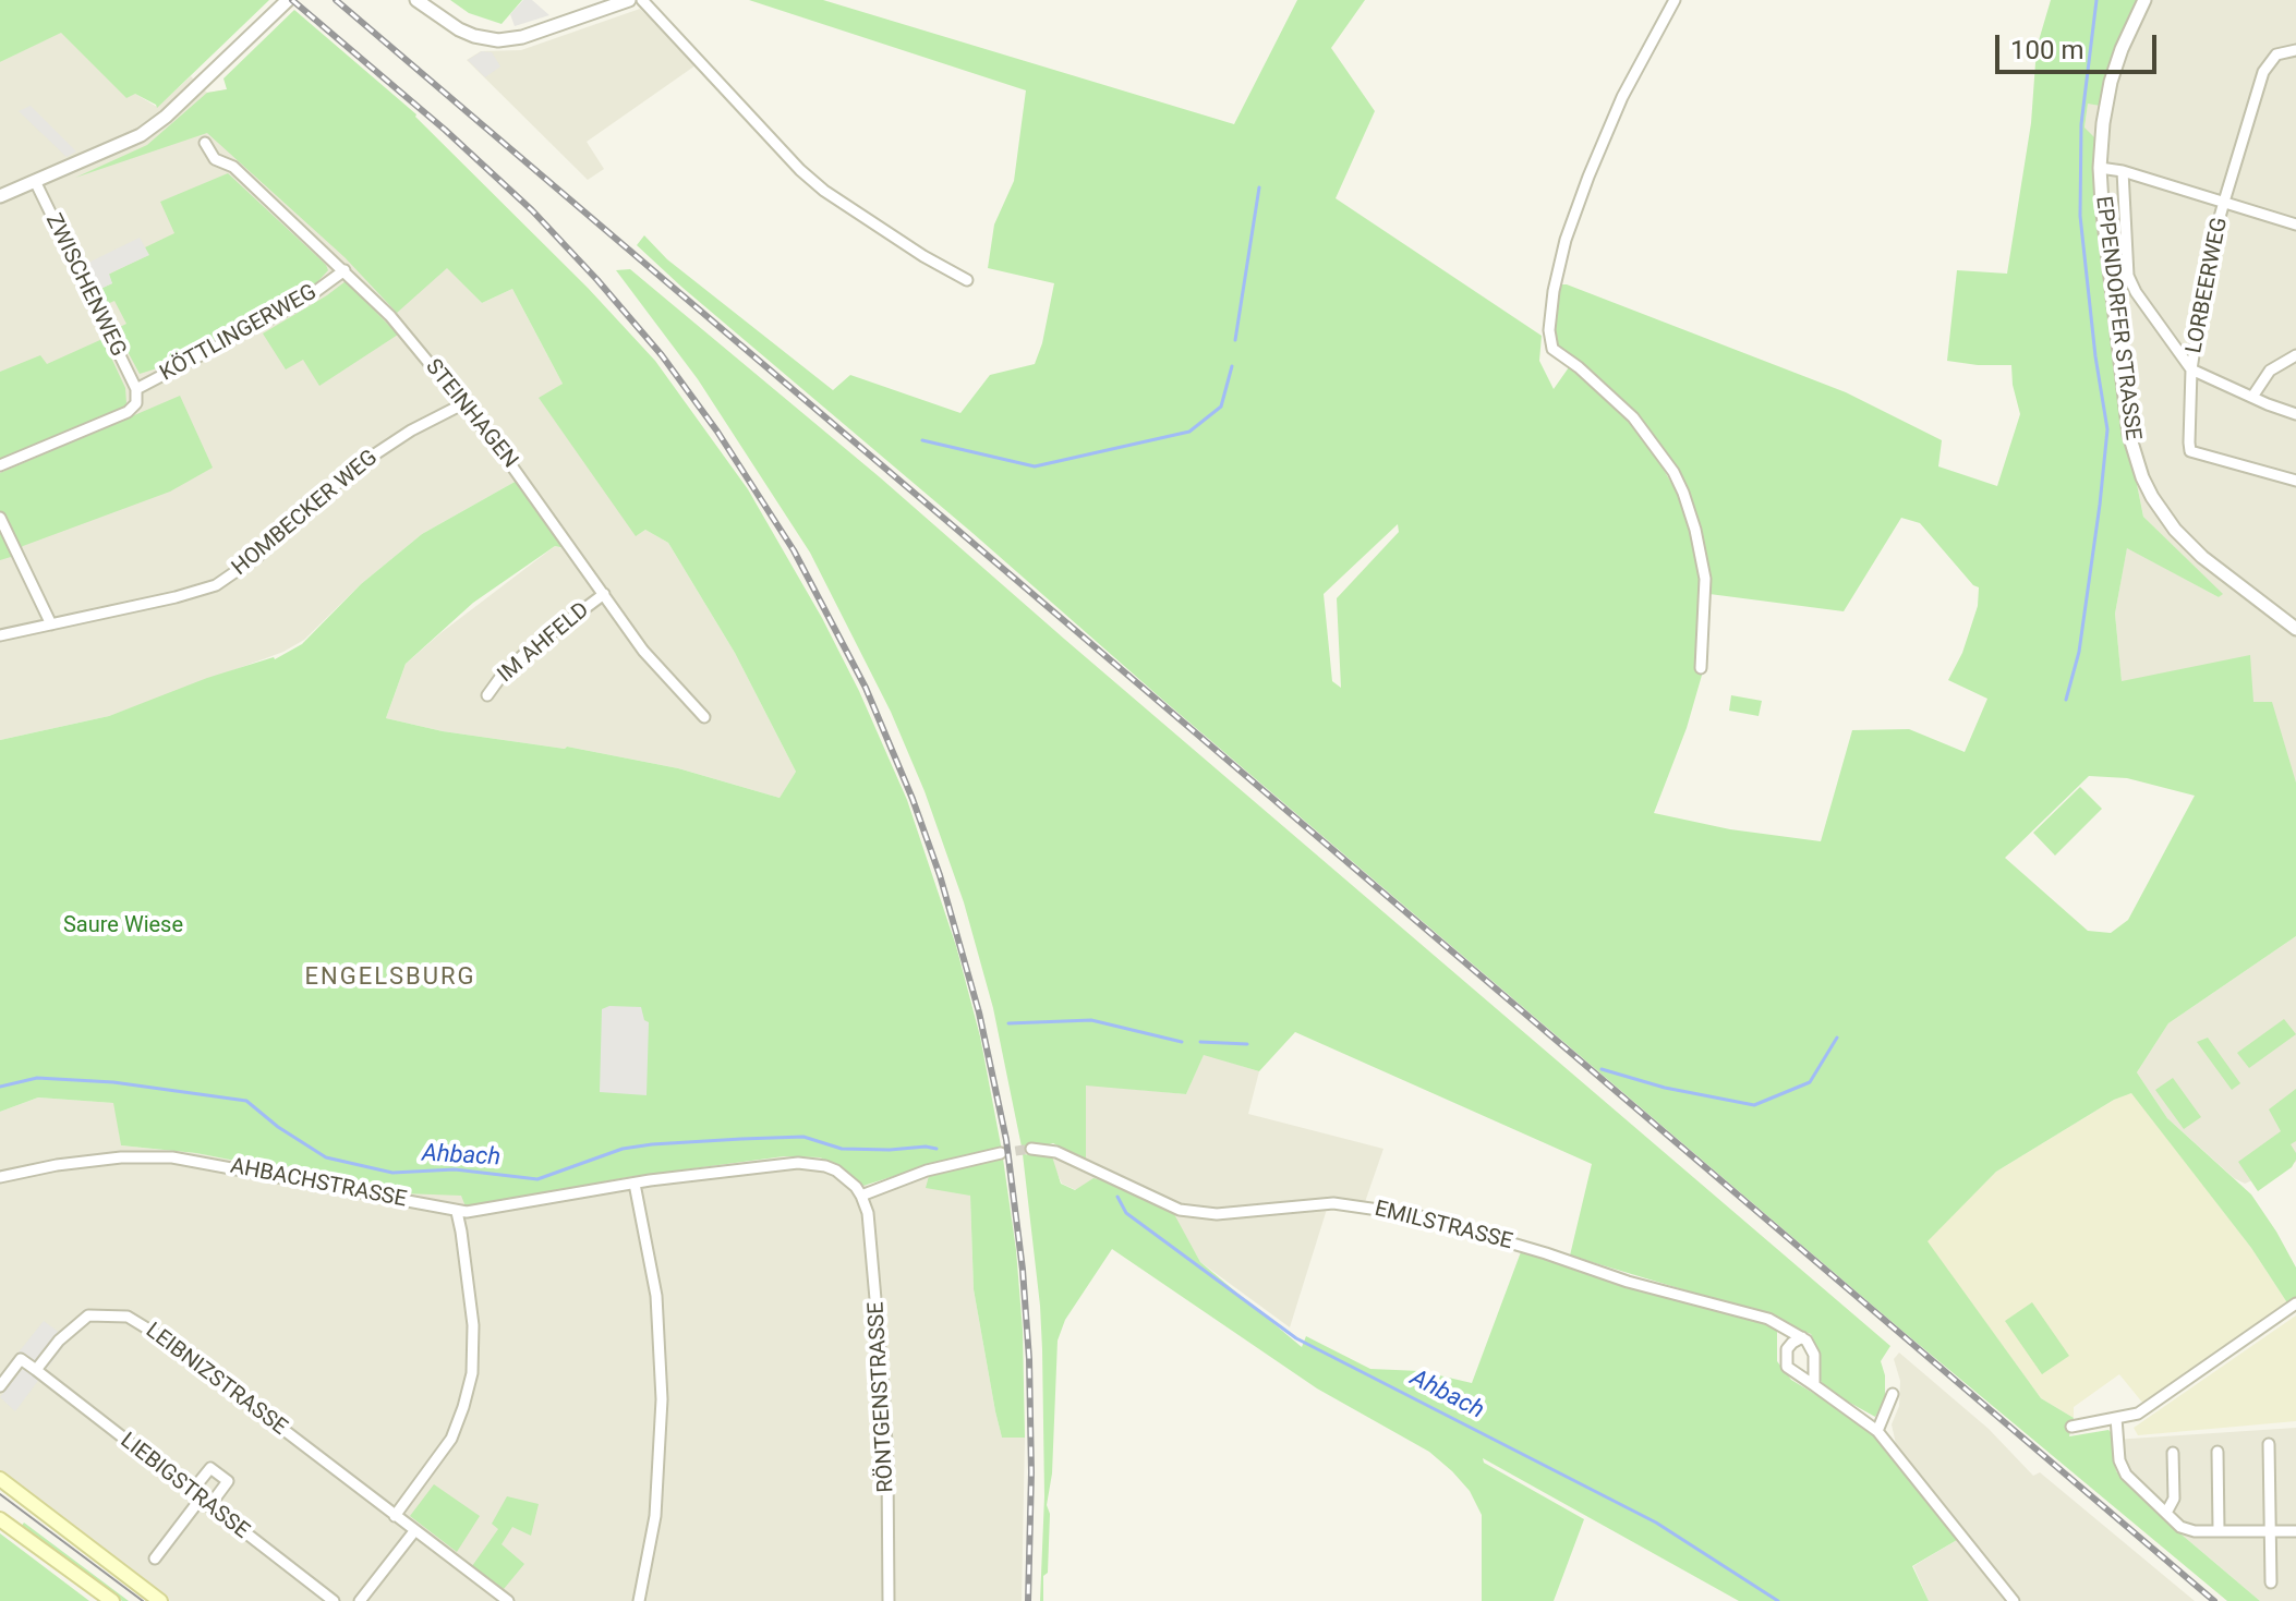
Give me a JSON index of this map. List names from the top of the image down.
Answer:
{
  "streets": {
    "street": [
      "ZWISCHENWEG",
      "LORBEERWEG",
      "EPPENDORFER STRASSE",
      "KÖTTLINGERWEG",
      "STEINHAGEN",
      "HOMBECKER WEG",
      "IM AHFELD",
      "AHBACHSTRASSE",
      "EMILSTRASSE",
      "LEIBNIZSTRASSE",
      "RÖNTGENSTRASSE",
      "LIEBIGSTRASSE"
    ]
  },
  "crossings": [
    ["ZWISCHENWEG", "KÖTTLINGERWEG"],
    ["KÖTTLINGERWEG", "STEINHAGEN"],
    ["STEINHAGEN", "HOMBECKER WEG"],
    ["STEINHAGEN", "IM AHFELD"],
    ["AHBACHSTRASSE", "RÖNTGENSTRASSE"],
    ["LEIBNIZSTRASSE", "LIEBIGSTRASSE"]
  ],
  "districts": ["ENGELSBURG"],
  "water": ["Ahbach"],
  "parks": ["Saure Wiese"],
  "scale_bar": "100 m"
}
